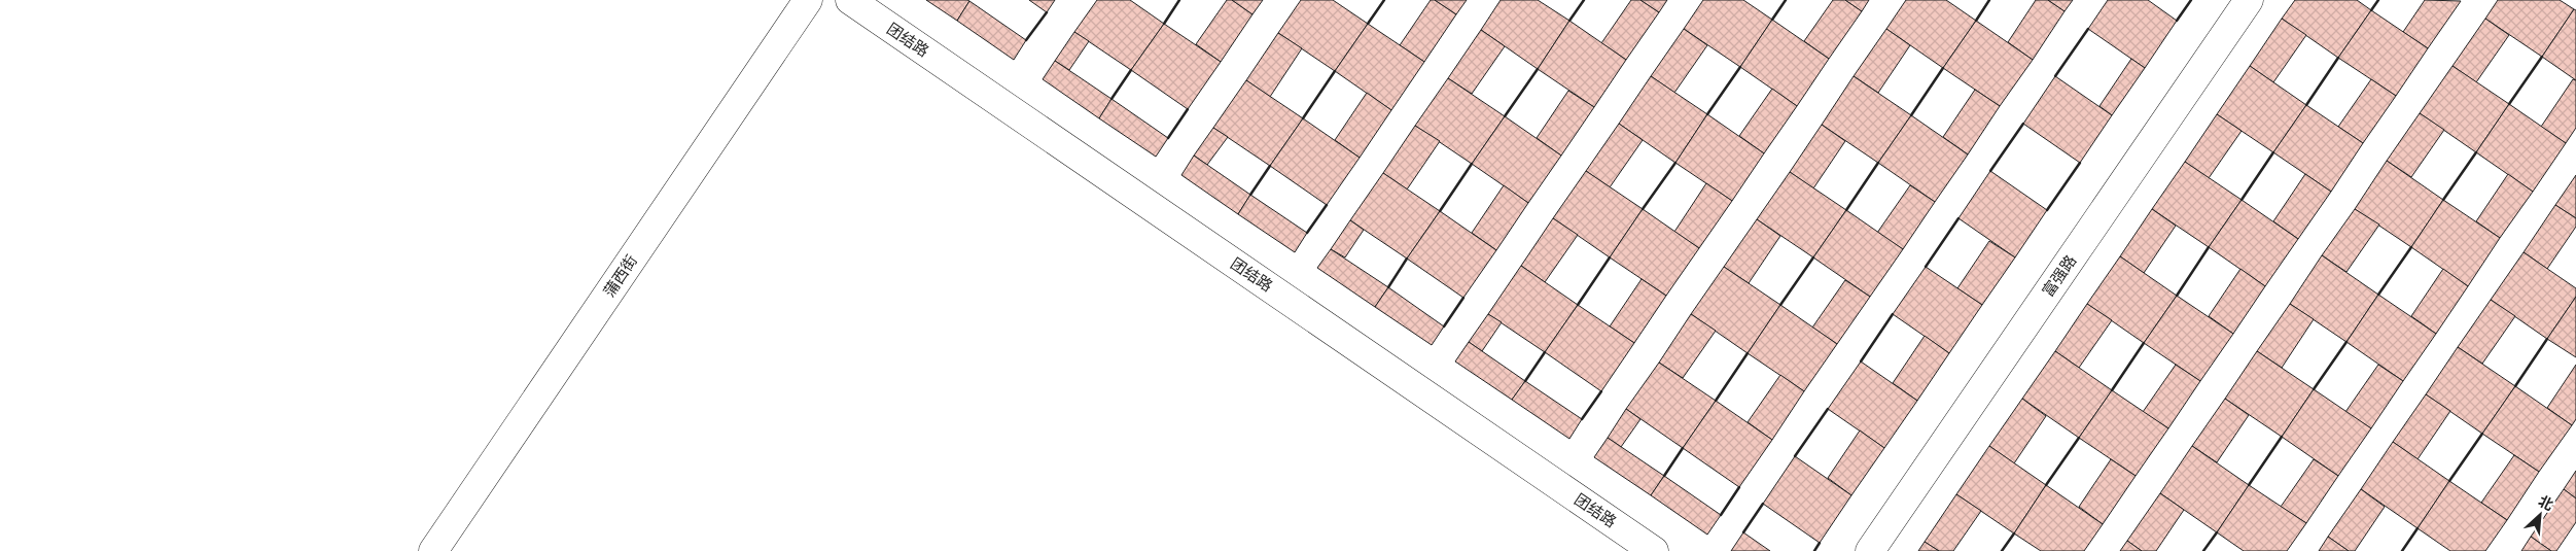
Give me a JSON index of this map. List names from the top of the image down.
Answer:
{
  "streets": {
    "street": ["团结路", "蒲西街", "富强路"]
  },
  "north": "top right"
}
